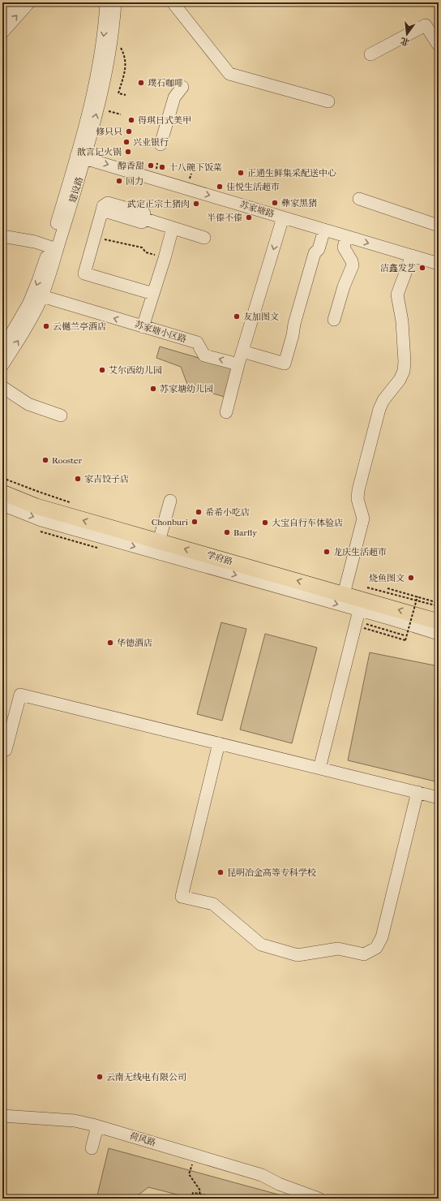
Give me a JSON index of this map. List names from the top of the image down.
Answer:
{
  "streets": {
    "main road": ["学府路"],
    "street": [
      "建设路",
      "苏家塘路",
      "苏家塘小区路",
      "荷风路"
    ]
  },
  "crossings": [
    ["建设路", "苏家塘路"],
    ["建设路", "苏家塘小区路"]
  ],
  "places": [
    "璞石咖啡",
    "得琪日式美甲",
    "修只只",
    "兴业银行",
    "歆言记火锅",
    "醇香甜",
    "十八碗下饭菜",
    "正通生鲜集采配送中心",
    "回力",
    "佳悦生活超市",
    "彝家黑猪",
    "武定正宗土猪肉",
    "半傣不傣",
    "洁鑫发艺",
    "友加图文",
    "云樾兰亭酒店",
    "艾尔西幼儿园",
    "苏家塘幼儿园",
    "Rooster",
    "家吉饺子店",
    "希希小吃店",
    "Chonburi",
    "大宝自行车体验店",
    "Barfly",
    "龙庆生活超市",
    "烧鱼图文",
    "华德酒店",
    "昆明冶金高等专科学校",
    "云南无线电有限公司"
  ],
  "north": "bottom"
}
